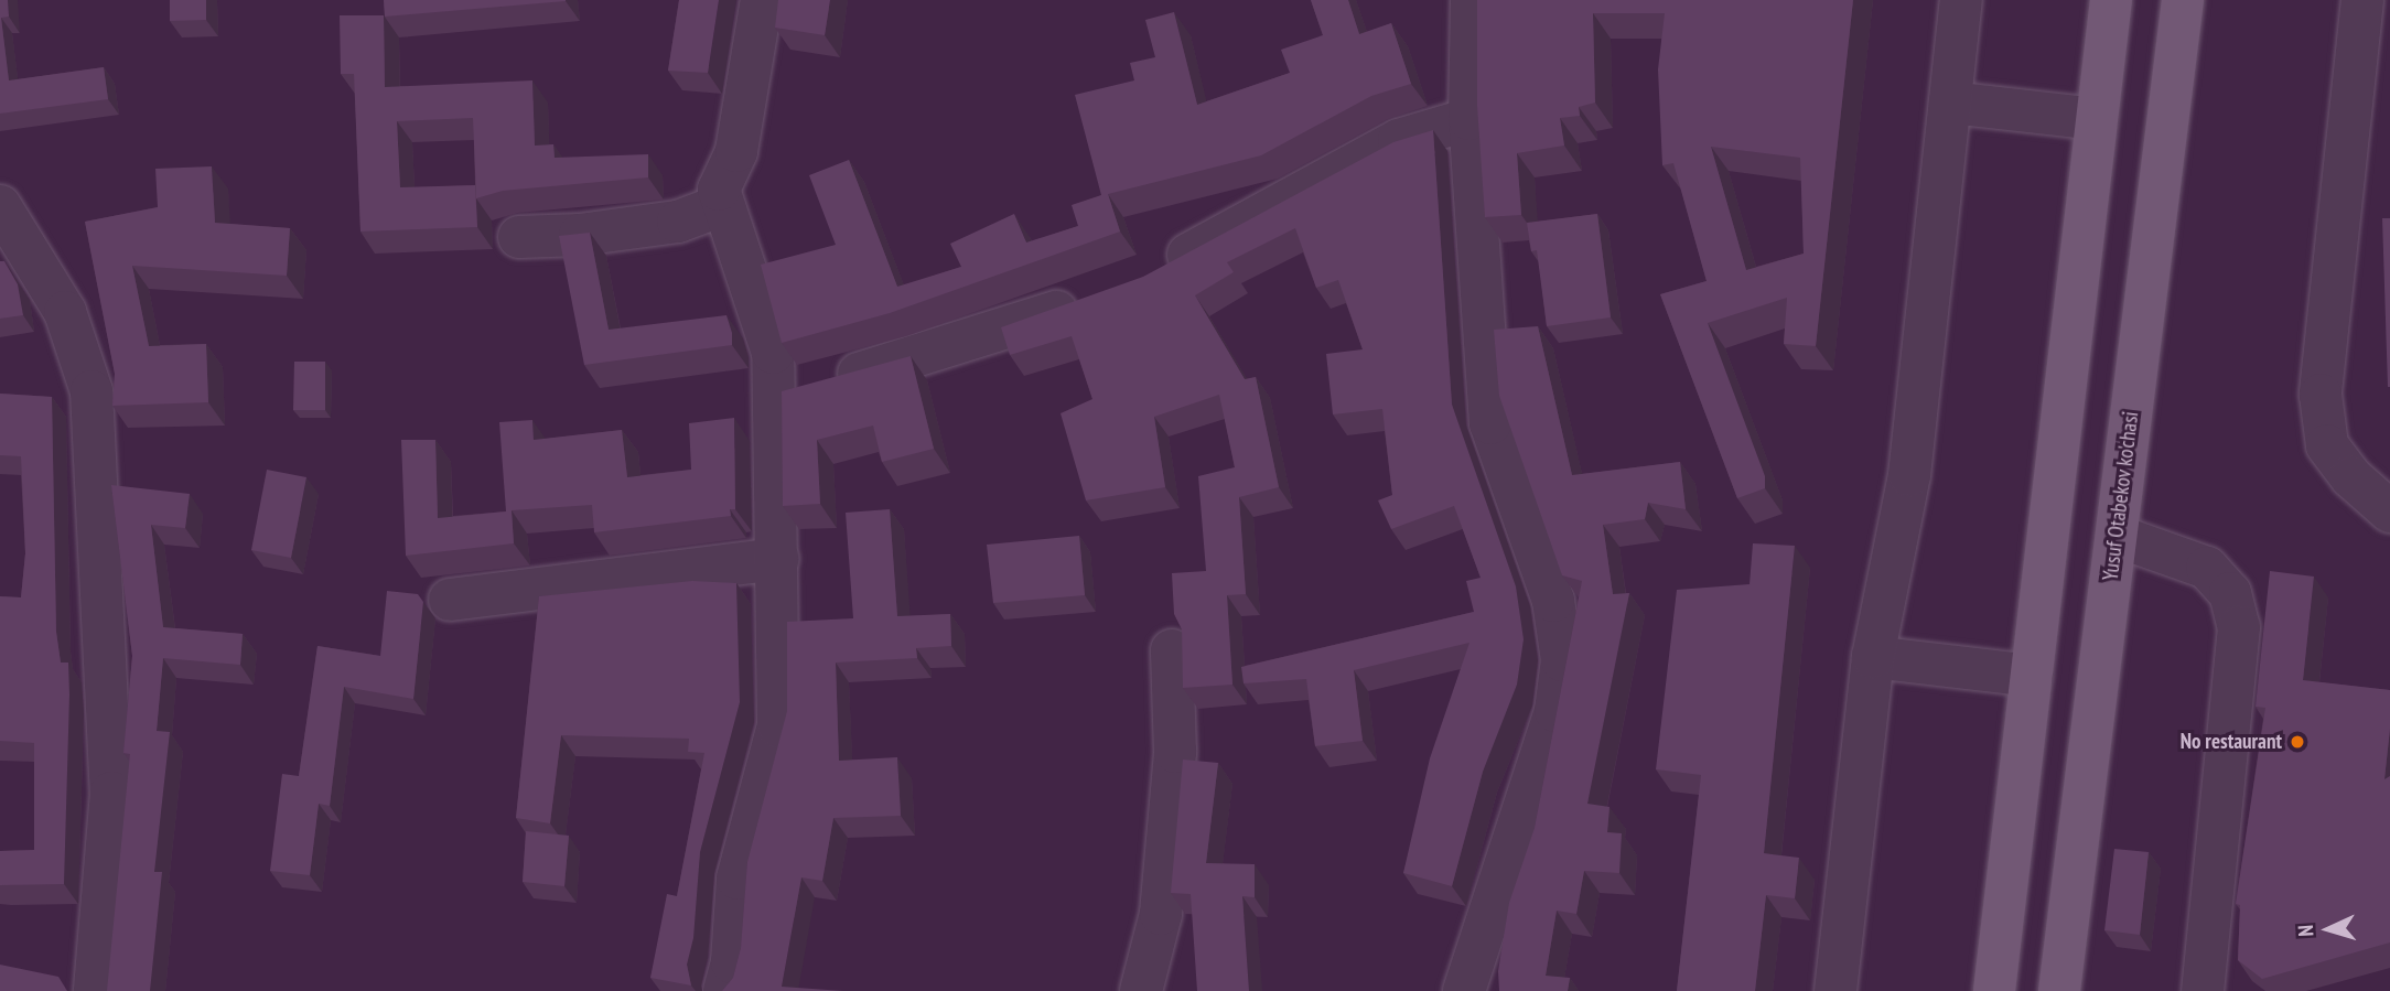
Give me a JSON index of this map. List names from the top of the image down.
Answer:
{
  "streets": {
    "main road": ["Yusuf Otabekov ko'chasi"]
  },
  "places": ["No restaurant"],
  "north": "left"
}
